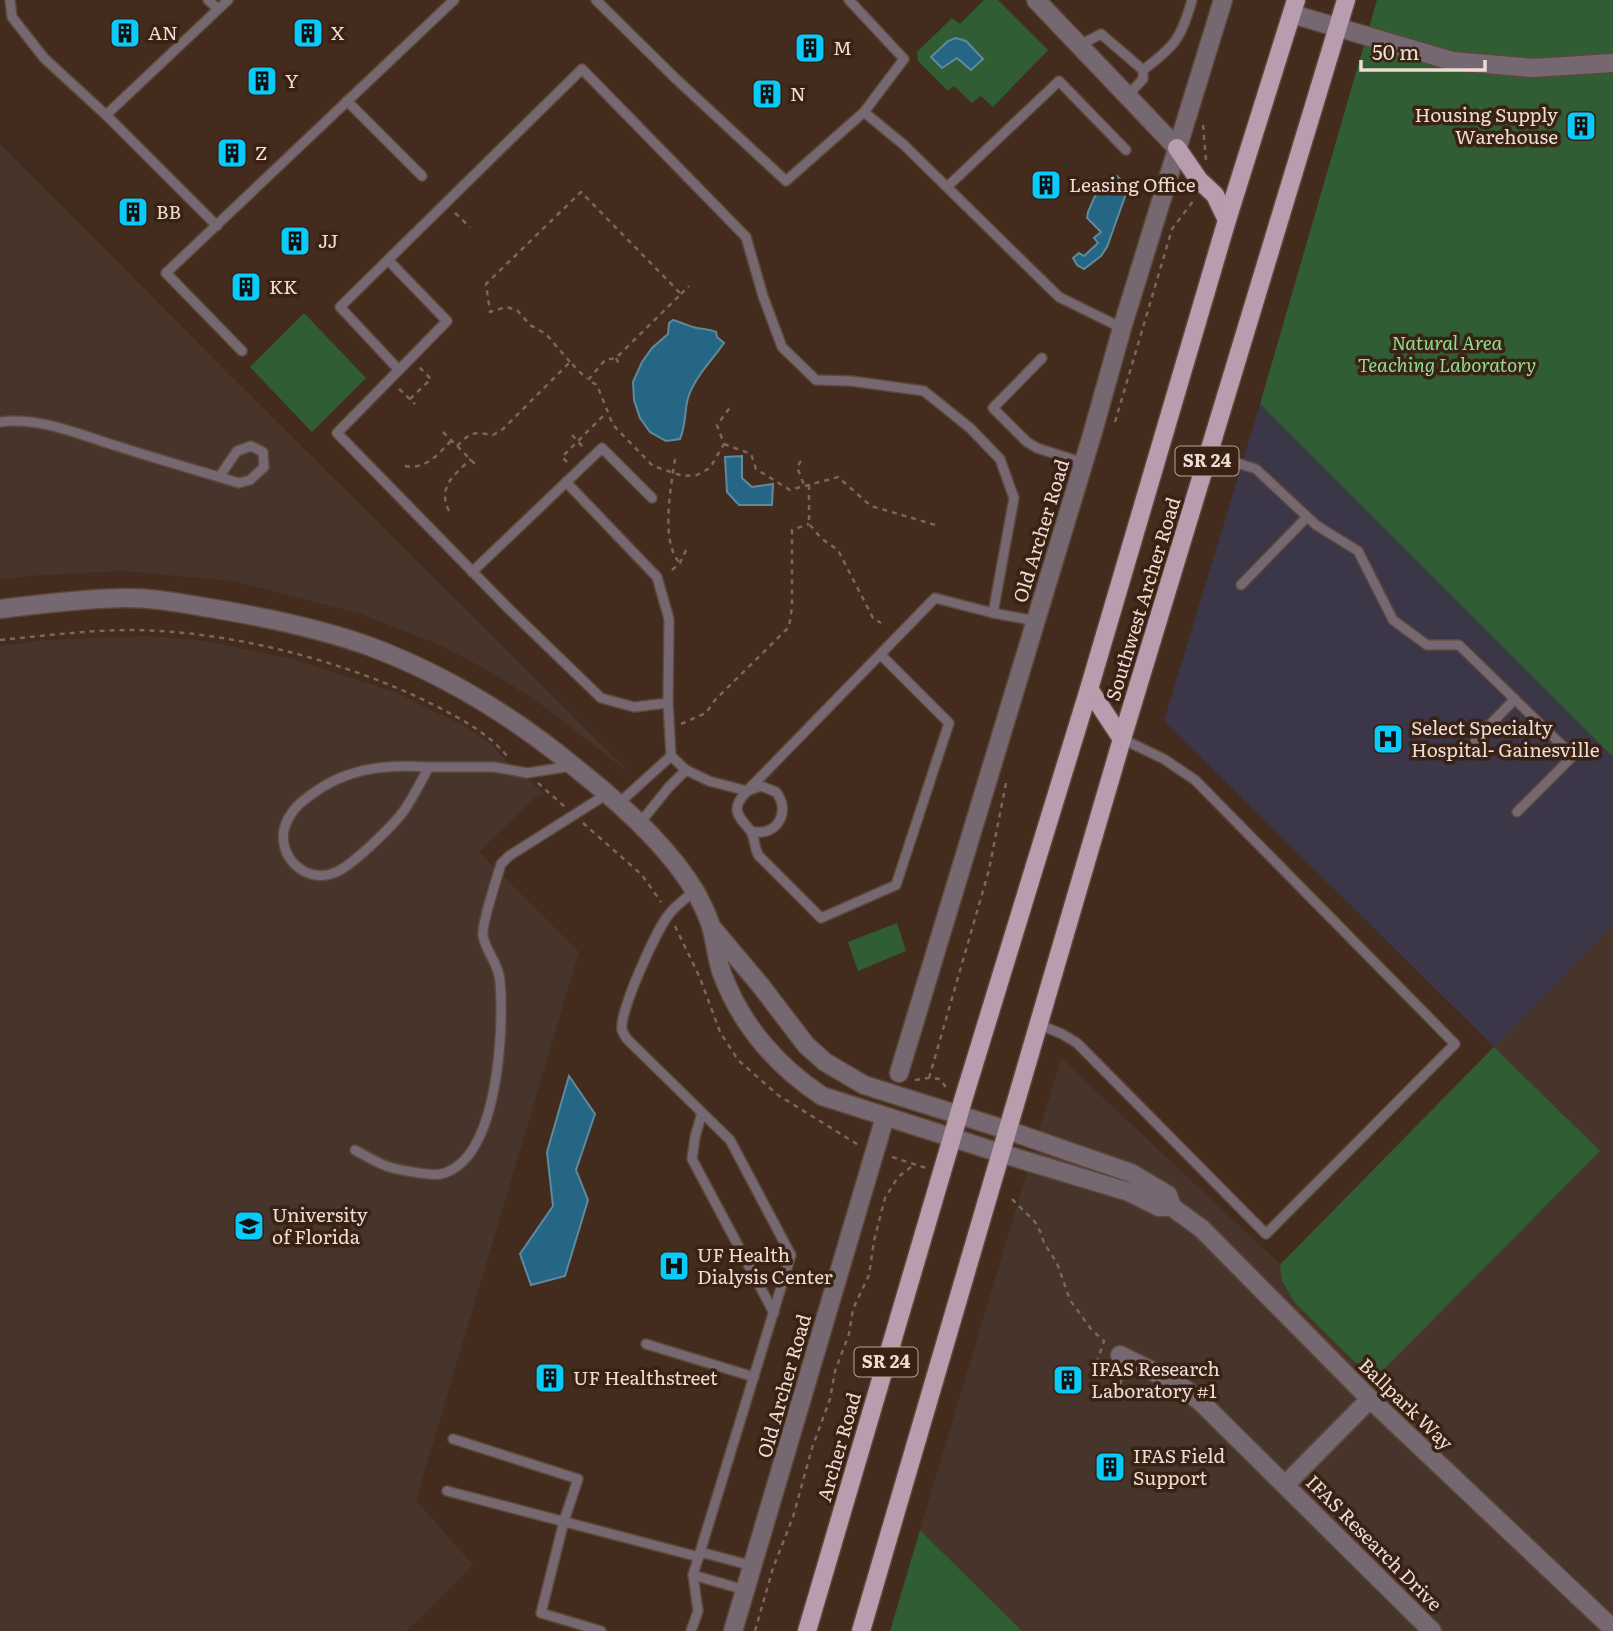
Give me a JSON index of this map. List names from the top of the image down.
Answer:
{
  "streets": {
    "main road": ["SR 24", "Southwest Archer Road", "Archer Road"],
    "street": ["Old Archer Road", "Ballpark Way", "IFAS Research Drive"]
  },
  "crossings": [
    ["SR 24", "Southwest Archer Road"],
    ["SR 24", "Ballpark Way"],
    ["Old Archer Road", "Ballpark Way"],
    ["Southwest Archer Road", "Ballpark Way"],
    ["Southwest Archer Road", "Archer Road"],
    ["Ballpark Way", "Archer Road"],
    ["Ballpark Way", "IFAS Research Drive"]
  ],
  "parks": ["Natural Area Teaching Laboratory"],
  "places": {
    "building": [
      "AN",
      "X",
      "M",
      "Y",
      "N",
      "Housing Supply Warehouse",
      "Z",
      "Leasing Office",
      "BB",
      "JJ",
      "KK",
      "UF Healthstreet",
      "IFAS Research Laboratory #1",
      "IFAS Field Support"
    ],
    "hospital": ["Select Specialty Hospital- Gainesville", "UF Health Dialysis Center"],
    "school or university": ["University of Florida"]
  },
  "scale_bar": "50 m"
}
